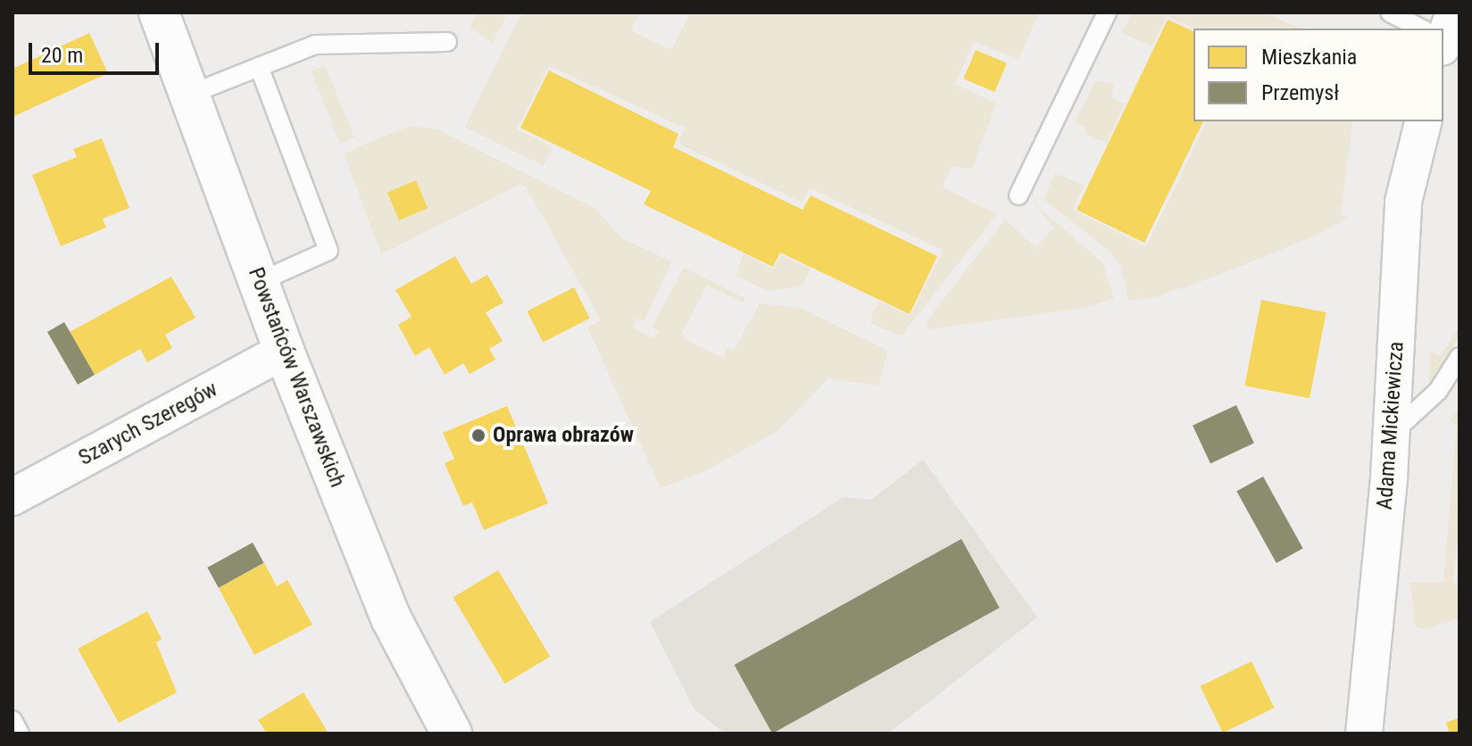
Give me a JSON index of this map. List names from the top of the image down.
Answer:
{
  "streets": {
    "street": ["Powstańców Warszawskich", "Szarych Szeregów", "Adama Mickiewicza"]
  },
  "crossings": [
    ["Powstańców Warszawskich", "Szarych Szeregów"]
  ],
  "places": ["Oprawa obrazów"],
  "legend": ["Mieszkania", "Przemysł"],
  "scale_bar": "20 m"
}
